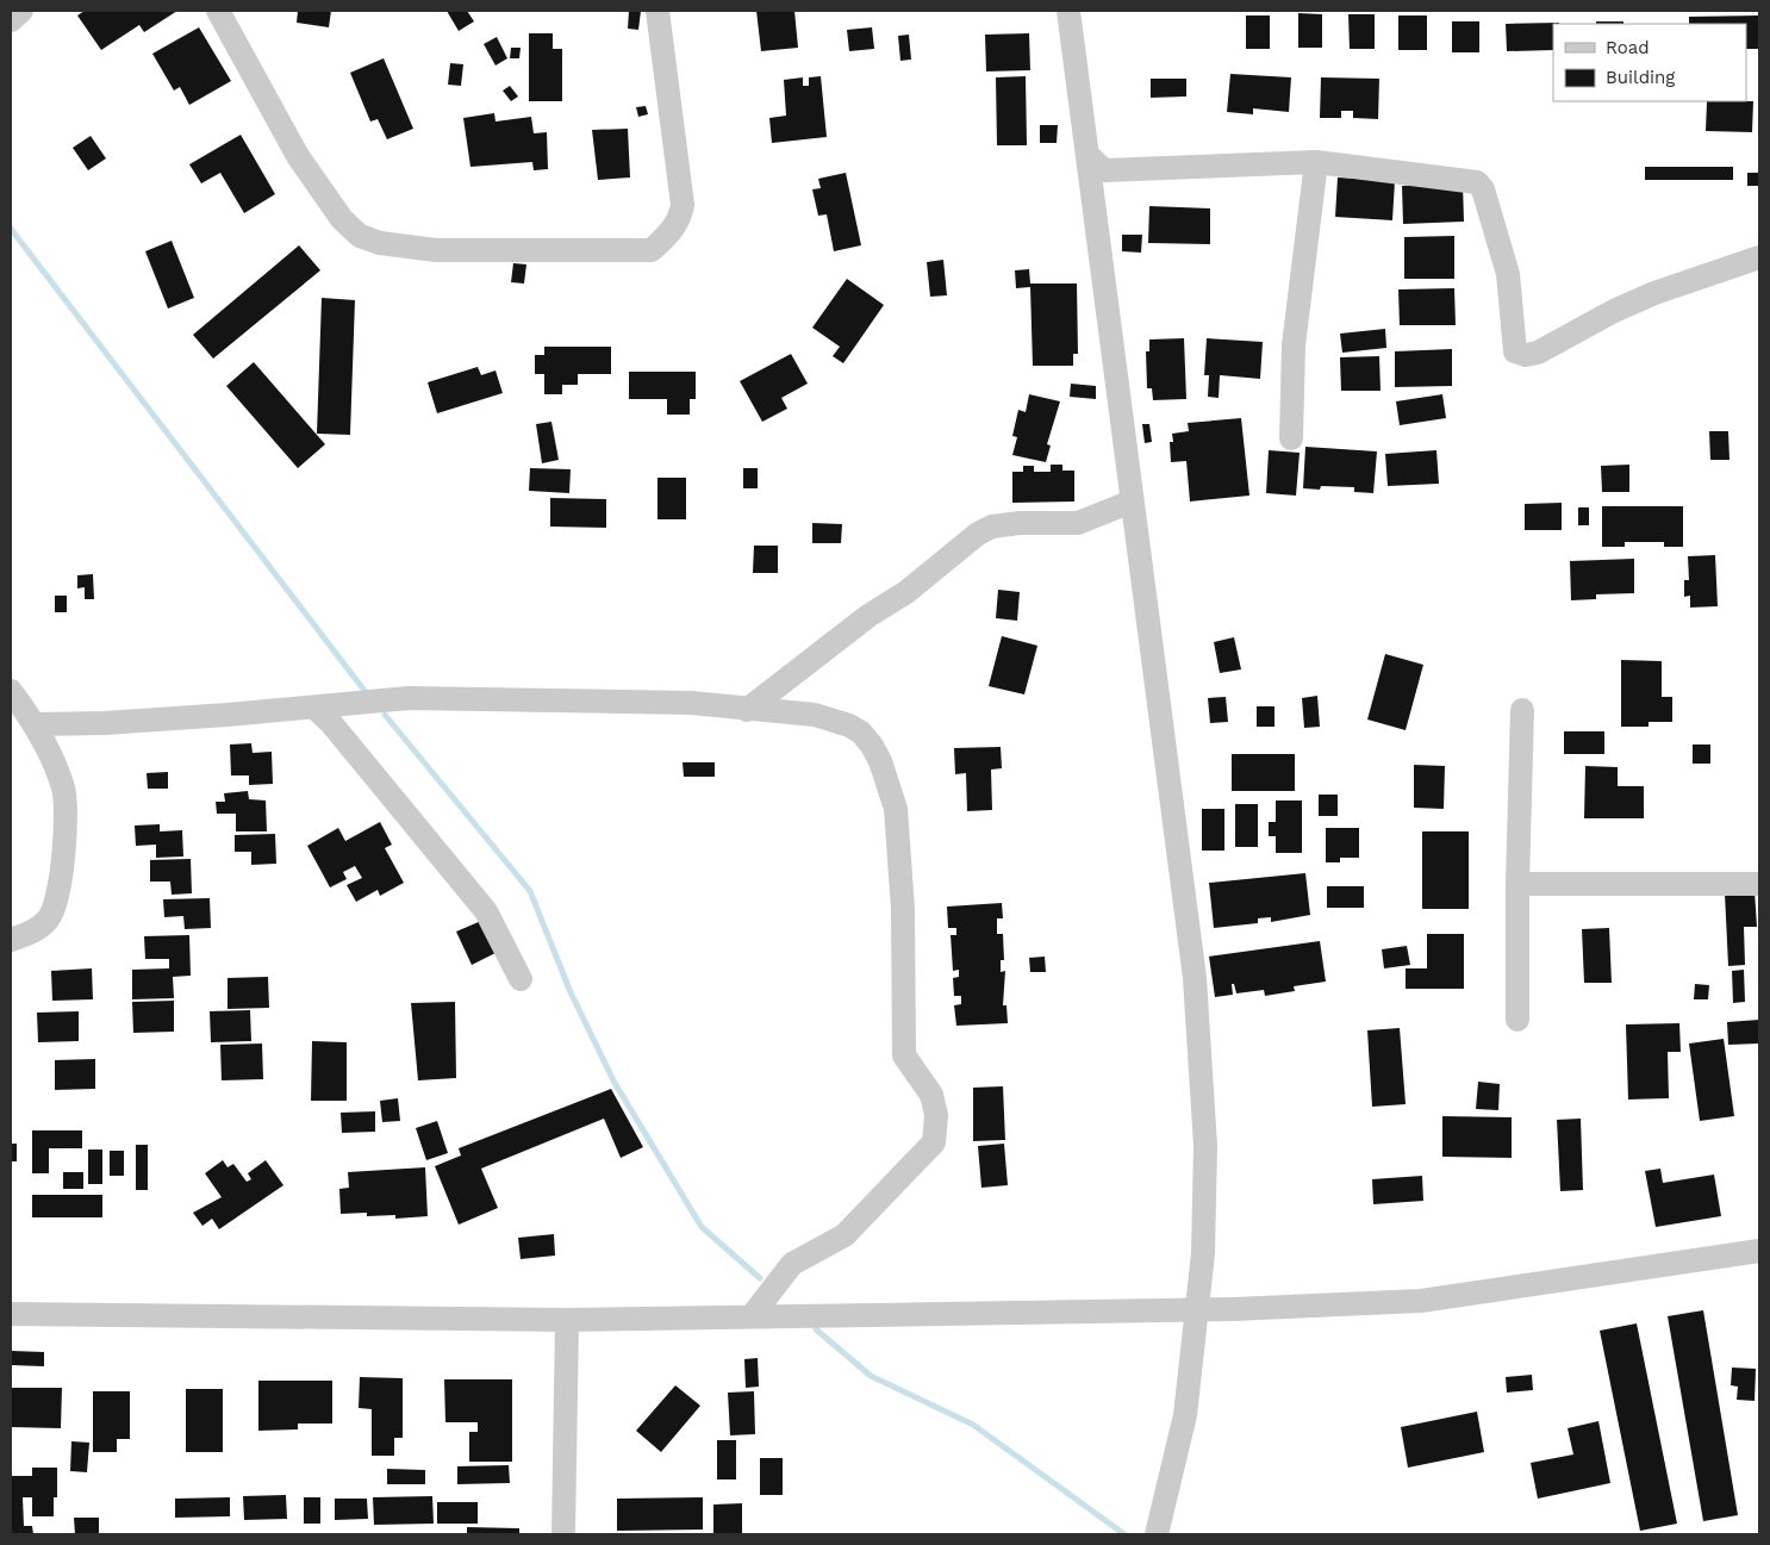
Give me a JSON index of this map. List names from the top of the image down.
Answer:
{
  "legend": ["Road", "Building"]
}
